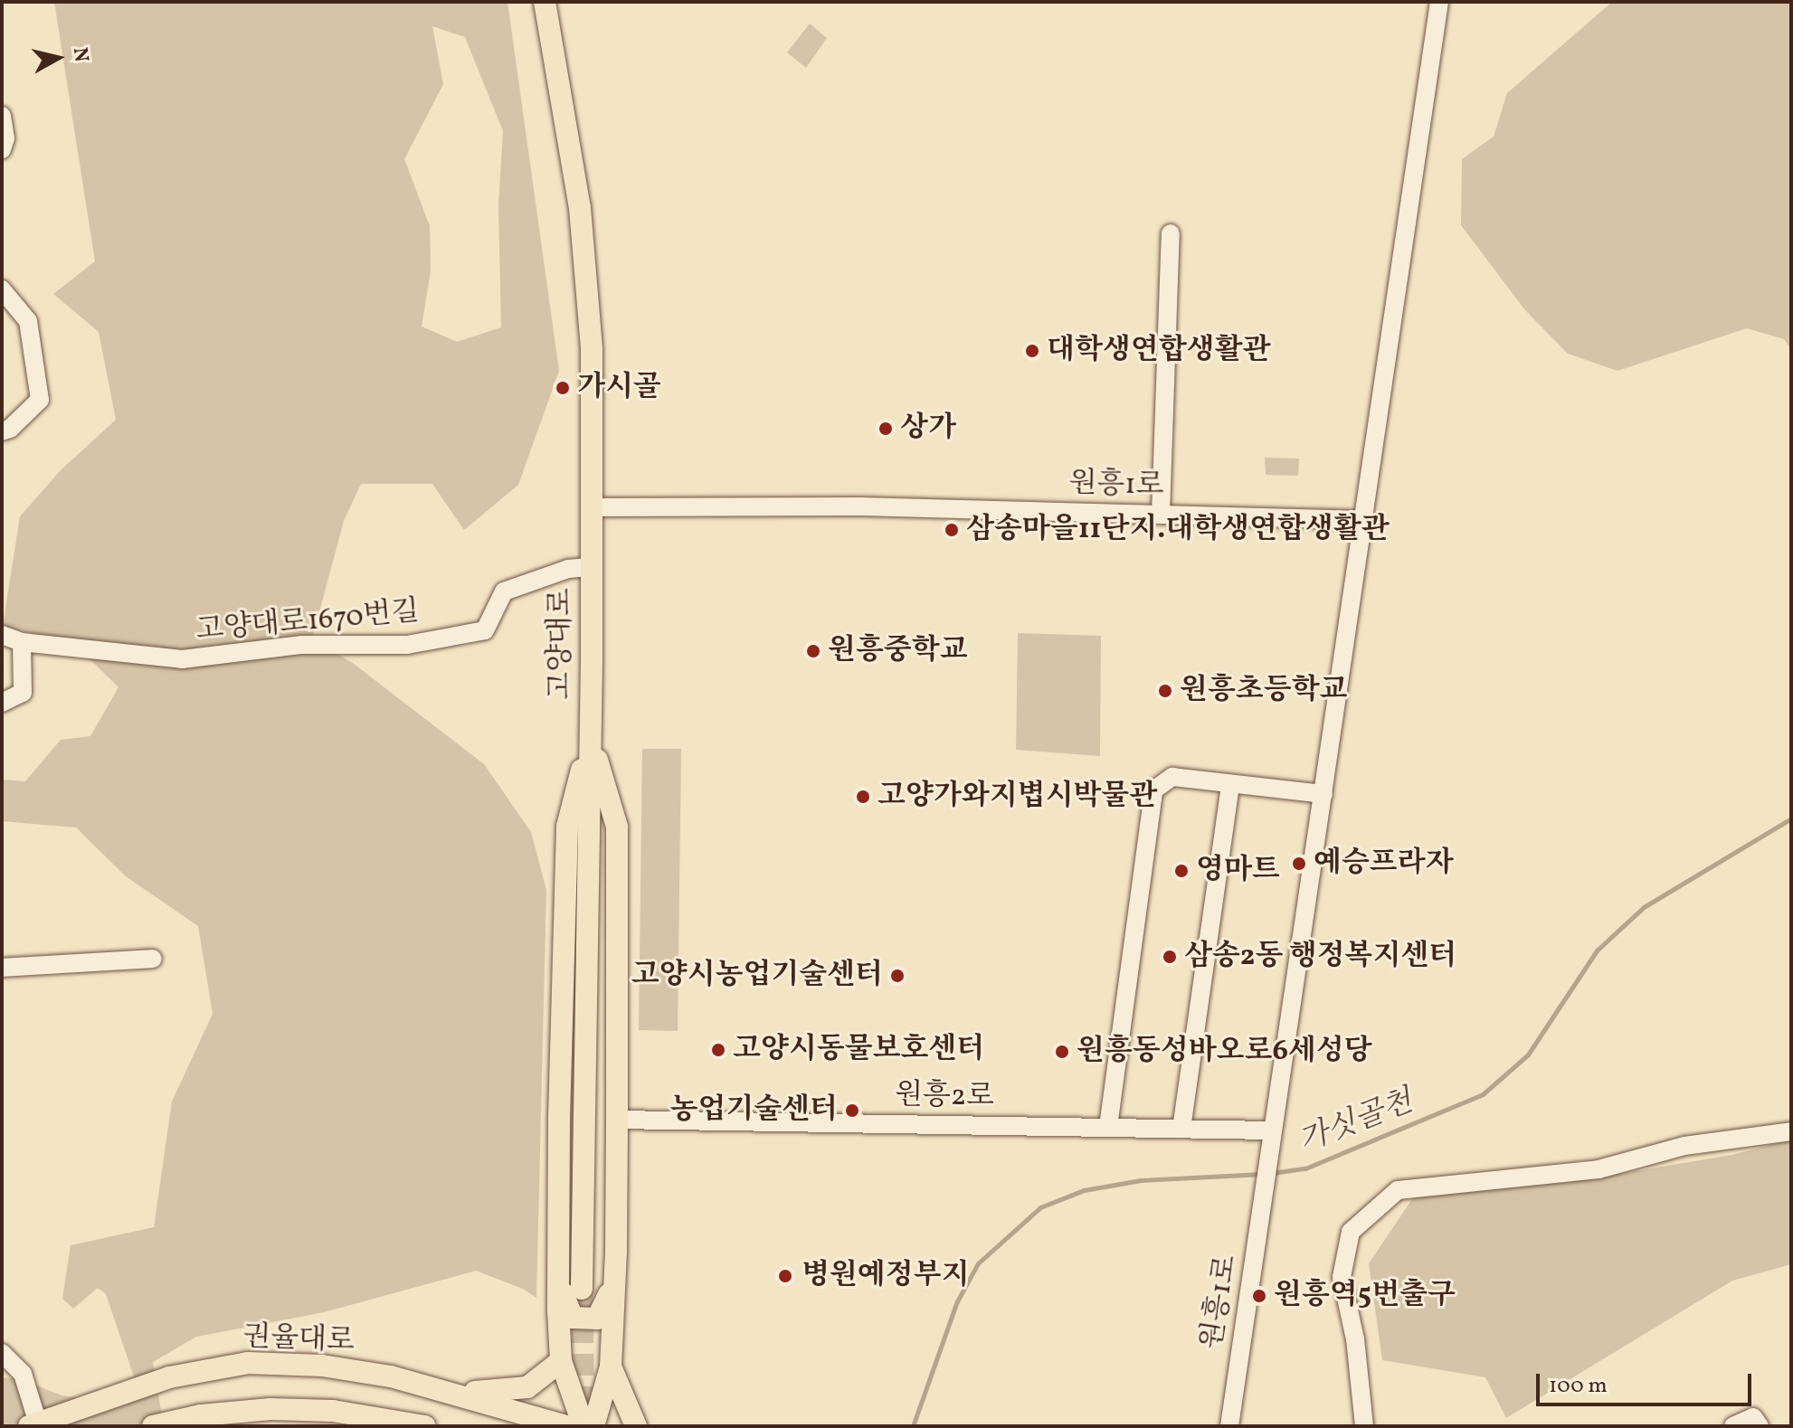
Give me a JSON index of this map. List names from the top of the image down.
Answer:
{
  "streets": {
    "main road": ["고양대로", "권율대로"],
    "street": ["원흥1로", "고양대로1670번길", "원흥2로"]
  },
  "crossings": [
    ["원흥1로", "고양대로"],
    ["원흥1로", "원흥2로"],
    ["고양대로1670번길", "고양대로"]
  ],
  "water": ["가싯골천"],
  "places": [
    "대학생연합생활관",
    "가시골",
    "상가",
    "삼송마을11단지.대학생연합생활관",
    "원흥중학교",
    "원흥초등학교",
    "고양가와지볍시박물관",
    "예승프라자",
    "영마트",
    "삼송2동 행정복지센터",
    "고양시농업기술센터",
    "고양시동물보호센터",
    "원흥동성바오로6세성당",
    "농업기술센터",
    "병원예정부지",
    "원흥역5번출구"
  ],
  "scale_bar": "100 m",
  "north": "right"
}
